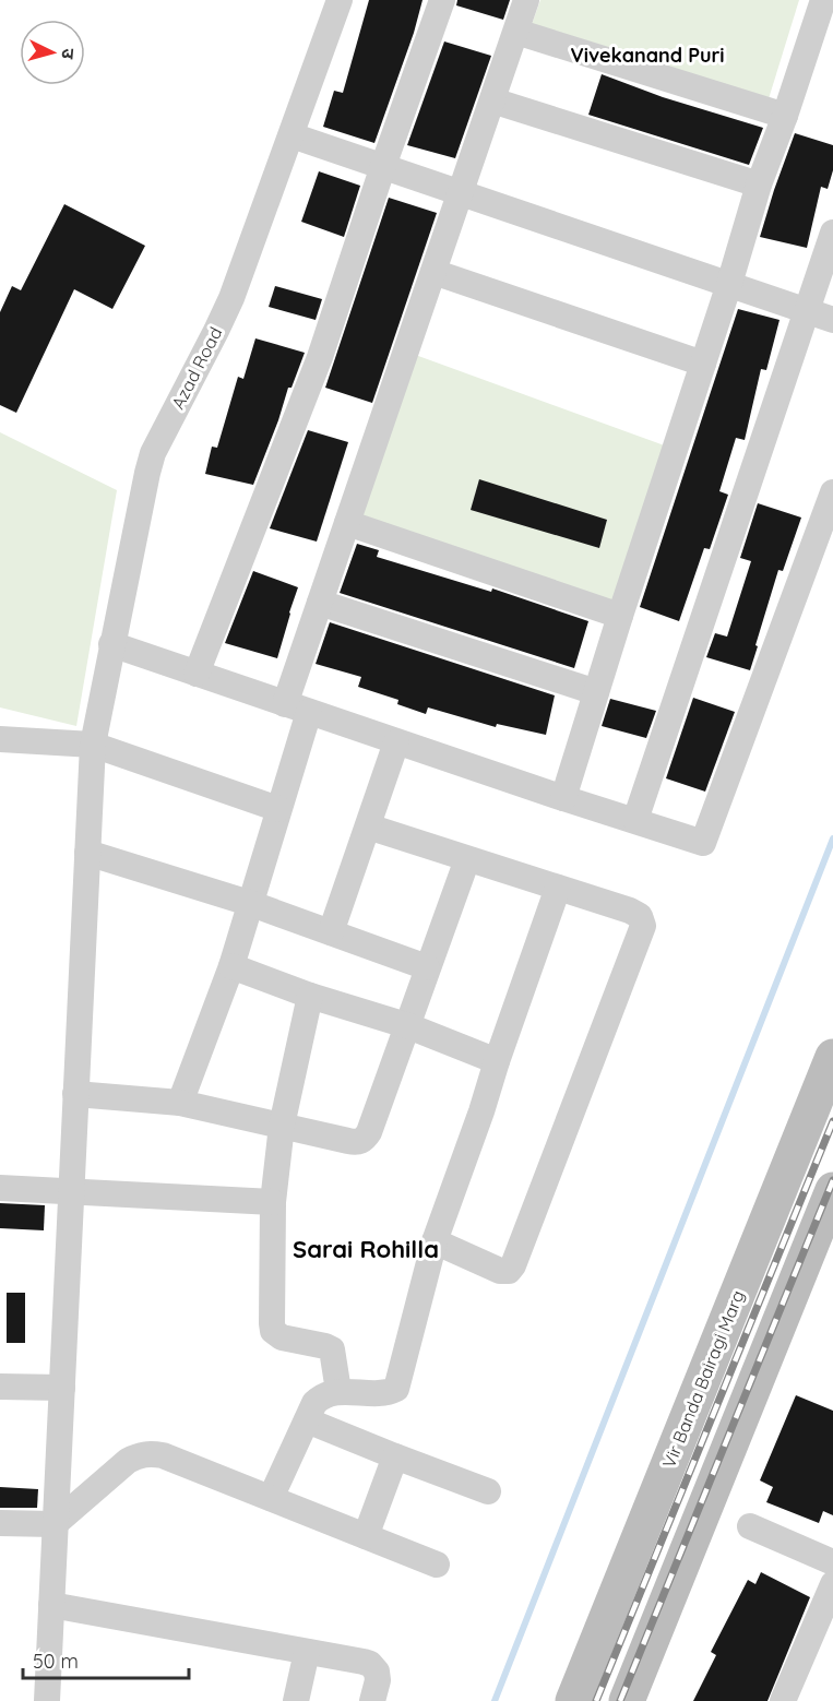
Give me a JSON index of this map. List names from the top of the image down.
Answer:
{
  "streets": {
    "main road": ["Vir Banda Bairagi Marg"],
    "street": ["Azad Road"]
  },
  "districts": ["Vivekanand Puri", "Sarai Rohilla"],
  "scale_bar": "50 m",
  "north": "right"
}
